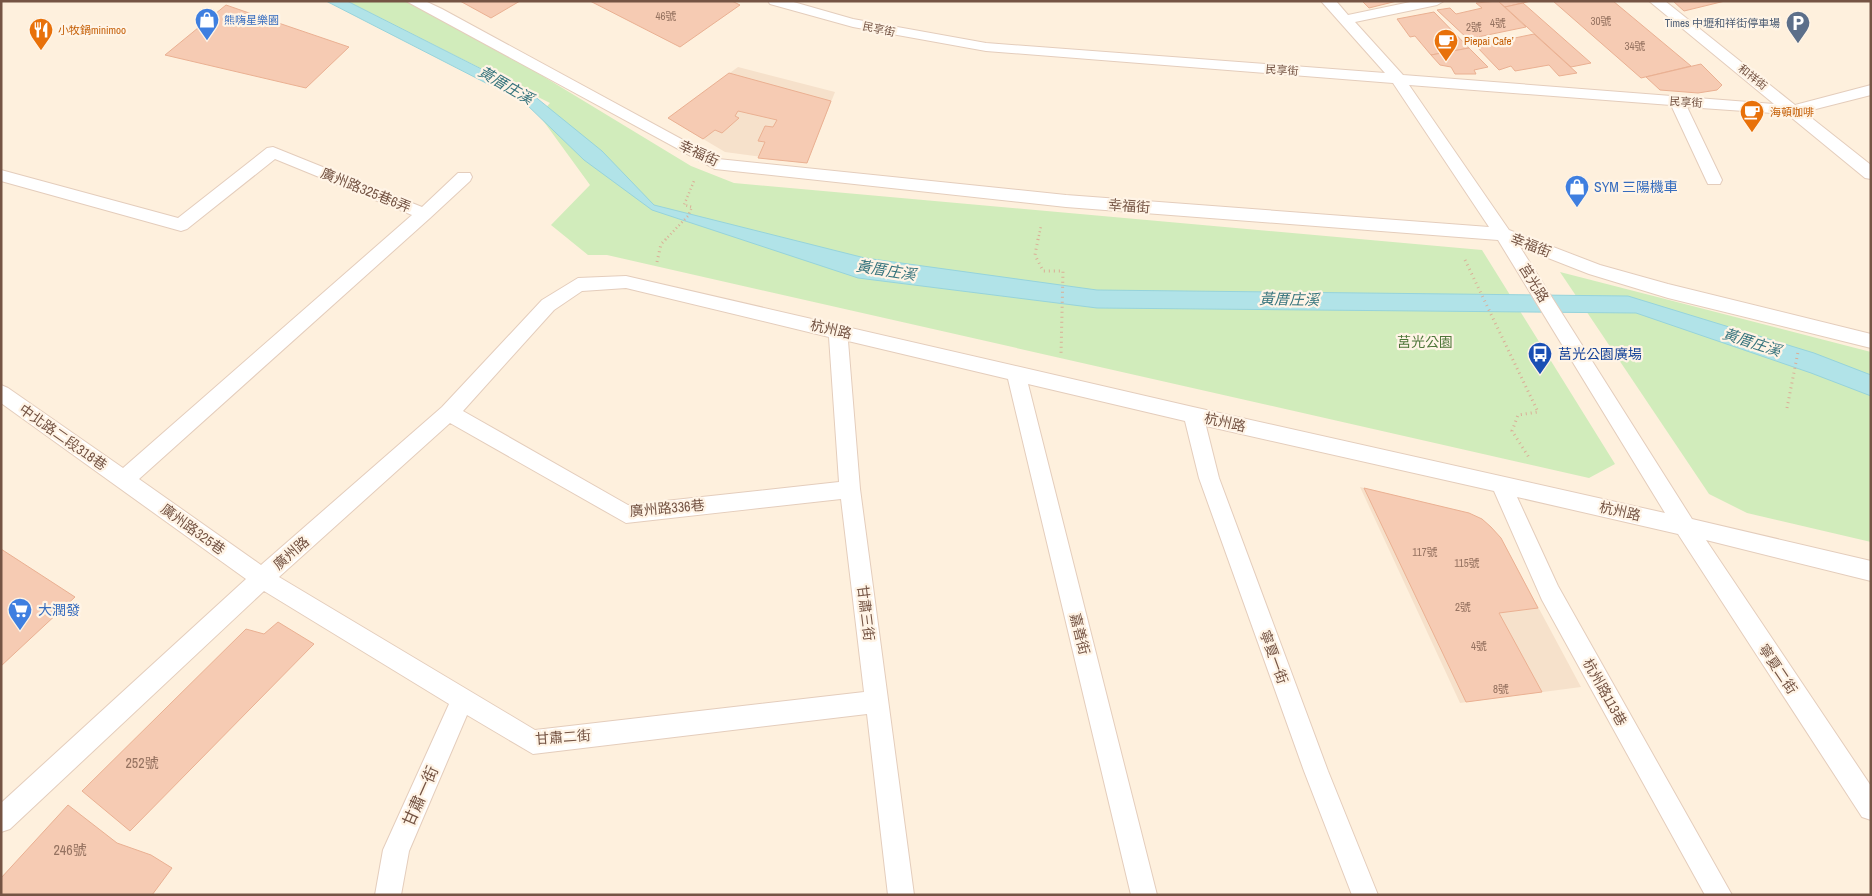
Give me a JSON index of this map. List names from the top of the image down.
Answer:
{
  "streets": {
    "lane": [
      "民享街",
      "和祥街",
      "幸福街",
      "廣州路325巷6弄",
      "莒光路",
      "杭州路",
      "中北路二段318巷",
      "廣州路336巷",
      "廣州路325巷",
      "廣州路",
      "甘肅三街",
      "嘉善街",
      "寧夏一街",
      "寧夏二街",
      "杭州路113巷",
      "甘肅二街",
      "甘肅一街"
    ]
  },
  "crossings": [
    ["民享街", "和祥街"],
    ["民享街", "莒光路"],
    ["幸福街", "莒光路"],
    ["廣州路325巷6弄", "中北路二段318巷"],
    ["廣州路325巷6弄", "廣州路325巷"],
    ["莒光路", "杭州路"],
    ["莒光路", "寧夏二街"],
    ["杭州路", "廣州路"],
    ["杭州路", "甘肅三街"],
    ["杭州路", "嘉善街"],
    ["杭州路", "寧夏一街"],
    ["杭州路", "寧夏二街"],
    ["杭州路", "杭州路113巷"],
    ["中北路二段318巷", "廣州路325巷"],
    ["廣州路336巷", "廣州路"],
    ["廣州路336巷", "甘肅三街"],
    ["廣州路325巷", "廣州路"],
    ["廣州路325巷", "甘肅二街"],
    ["廣州路", "甘肅二街"],
    ["甘肅三街", "甘肅二街"],
    ["甘肅二街", "甘肅一街"]
  ],
  "water": ["黃厝庄溪"],
  "parks": ["莒光公園"],
  "places": {
    "shop": ["熊嗨星樂園", "SYM 三陽機車"],
    "parking": ["Times 中壢和祥街停車場"],
    "restaurant": ["小牧鍋minimoo"],
    "cafe": ["Piepai Cafe’", "海頓咖啡"],
    "bus stop": ["莒光公園廣場"],
    "supermarket": ["大潤發"]
  },
  "house_numbers": [
    "46號",
    "30號",
    "4號",
    "2號",
    "34號",
    "117號",
    "115號",
    "2號",
    "4號",
    "8號",
    "252號",
    "246號"
  ]
}
